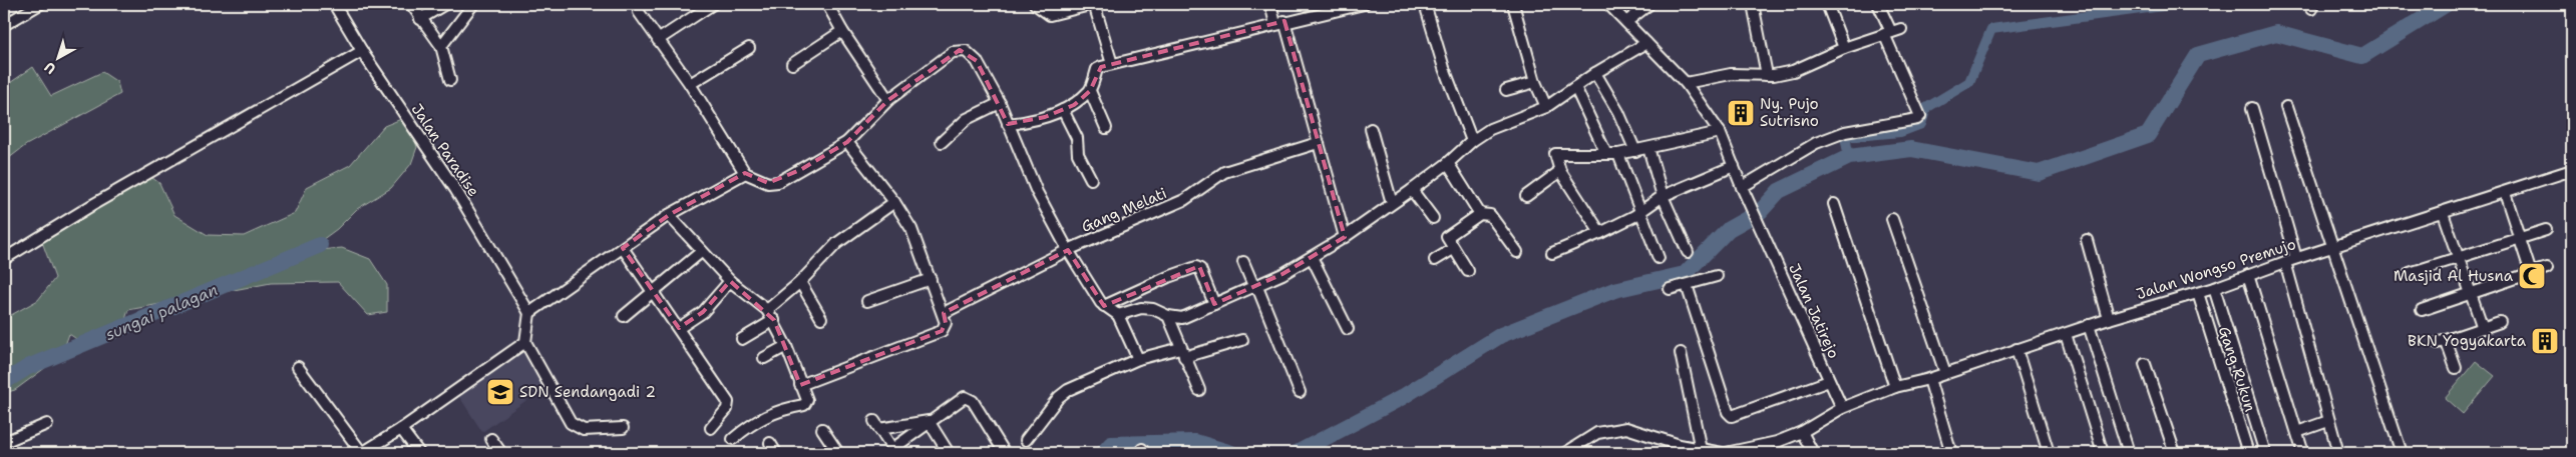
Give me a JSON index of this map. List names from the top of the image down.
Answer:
{
  "streets": {
    "street": [
      "Jalan Paradise",
      "Gang Melati",
      "Jalan Wongso Premujo",
      "Jalan Jatirejo",
      "Gang Rukun"
    ]
  },
  "crossings": [
    ["Jalan Wongso Premujo", "Jalan Jatirejo"],
    ["Jalan Wongso Premujo", "Gang Rukun"]
  ],
  "water": ["sungai palagan"],
  "places": {
    "building": ["Ny. Pujo Sutrisno", "BKN Yogyakarta"],
    "mosque": ["Masjid Al Husna"],
    "school or university": ["SDN Sendangadi 2"]
  },
  "north": "bottom left"
}
